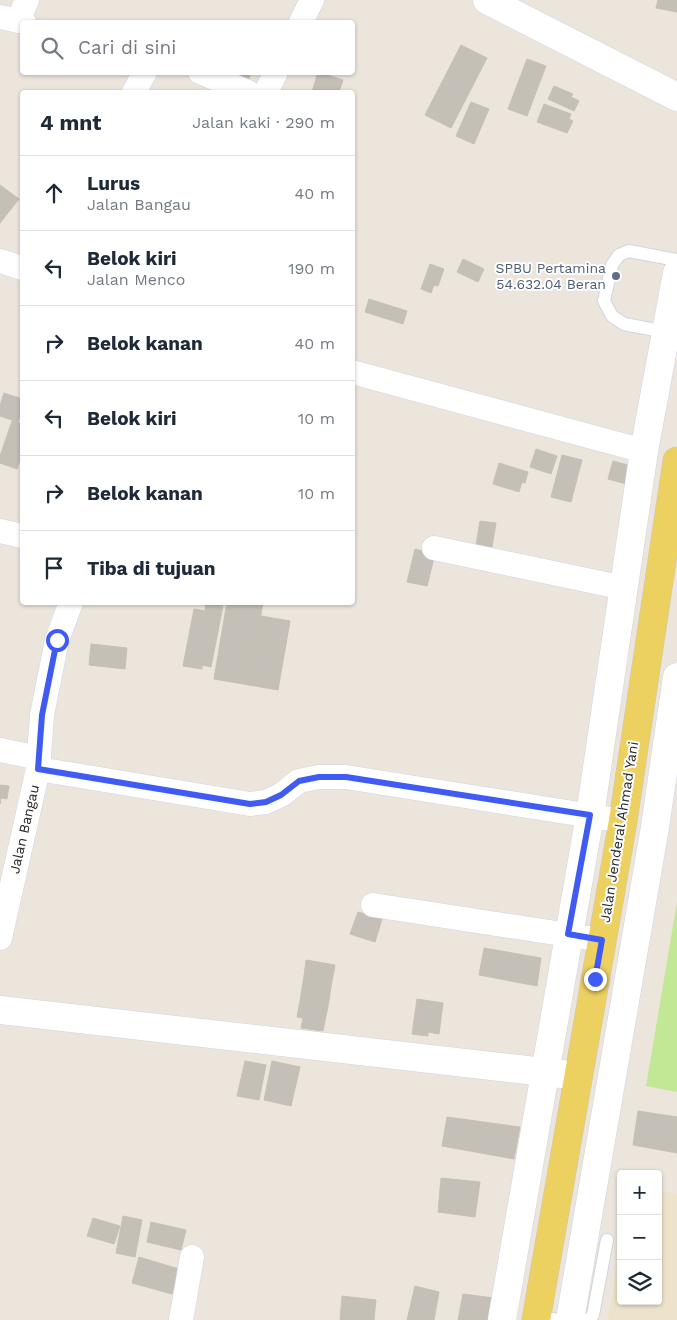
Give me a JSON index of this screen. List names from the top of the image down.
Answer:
{
  "streets": {
    "main road": ["Jalan Jenderal Ahmad Yani"],
    "street": ["Jalan Bangau"]
  },
  "places": ["SPBU Pertamina 54.632.04 Beran"],
  "page": {
    "search": "Cari di sini",
    "heading": ["4 mnt", "Jalan kaki · 290 m"],
    "list": [
      ["Lurus", "Jalan Bangau", "40 m"],
      ["Belok kiri", "Jalan Menco", "190 m"],
      ["Belok kanan", "40 m"],
      ["Belok kiri", "10 m"],
      ["Belok kanan", "10 m"],
      "Tiba di tujuan"
    ],
    "map_buttons": ["+", "−"]
  }
}
